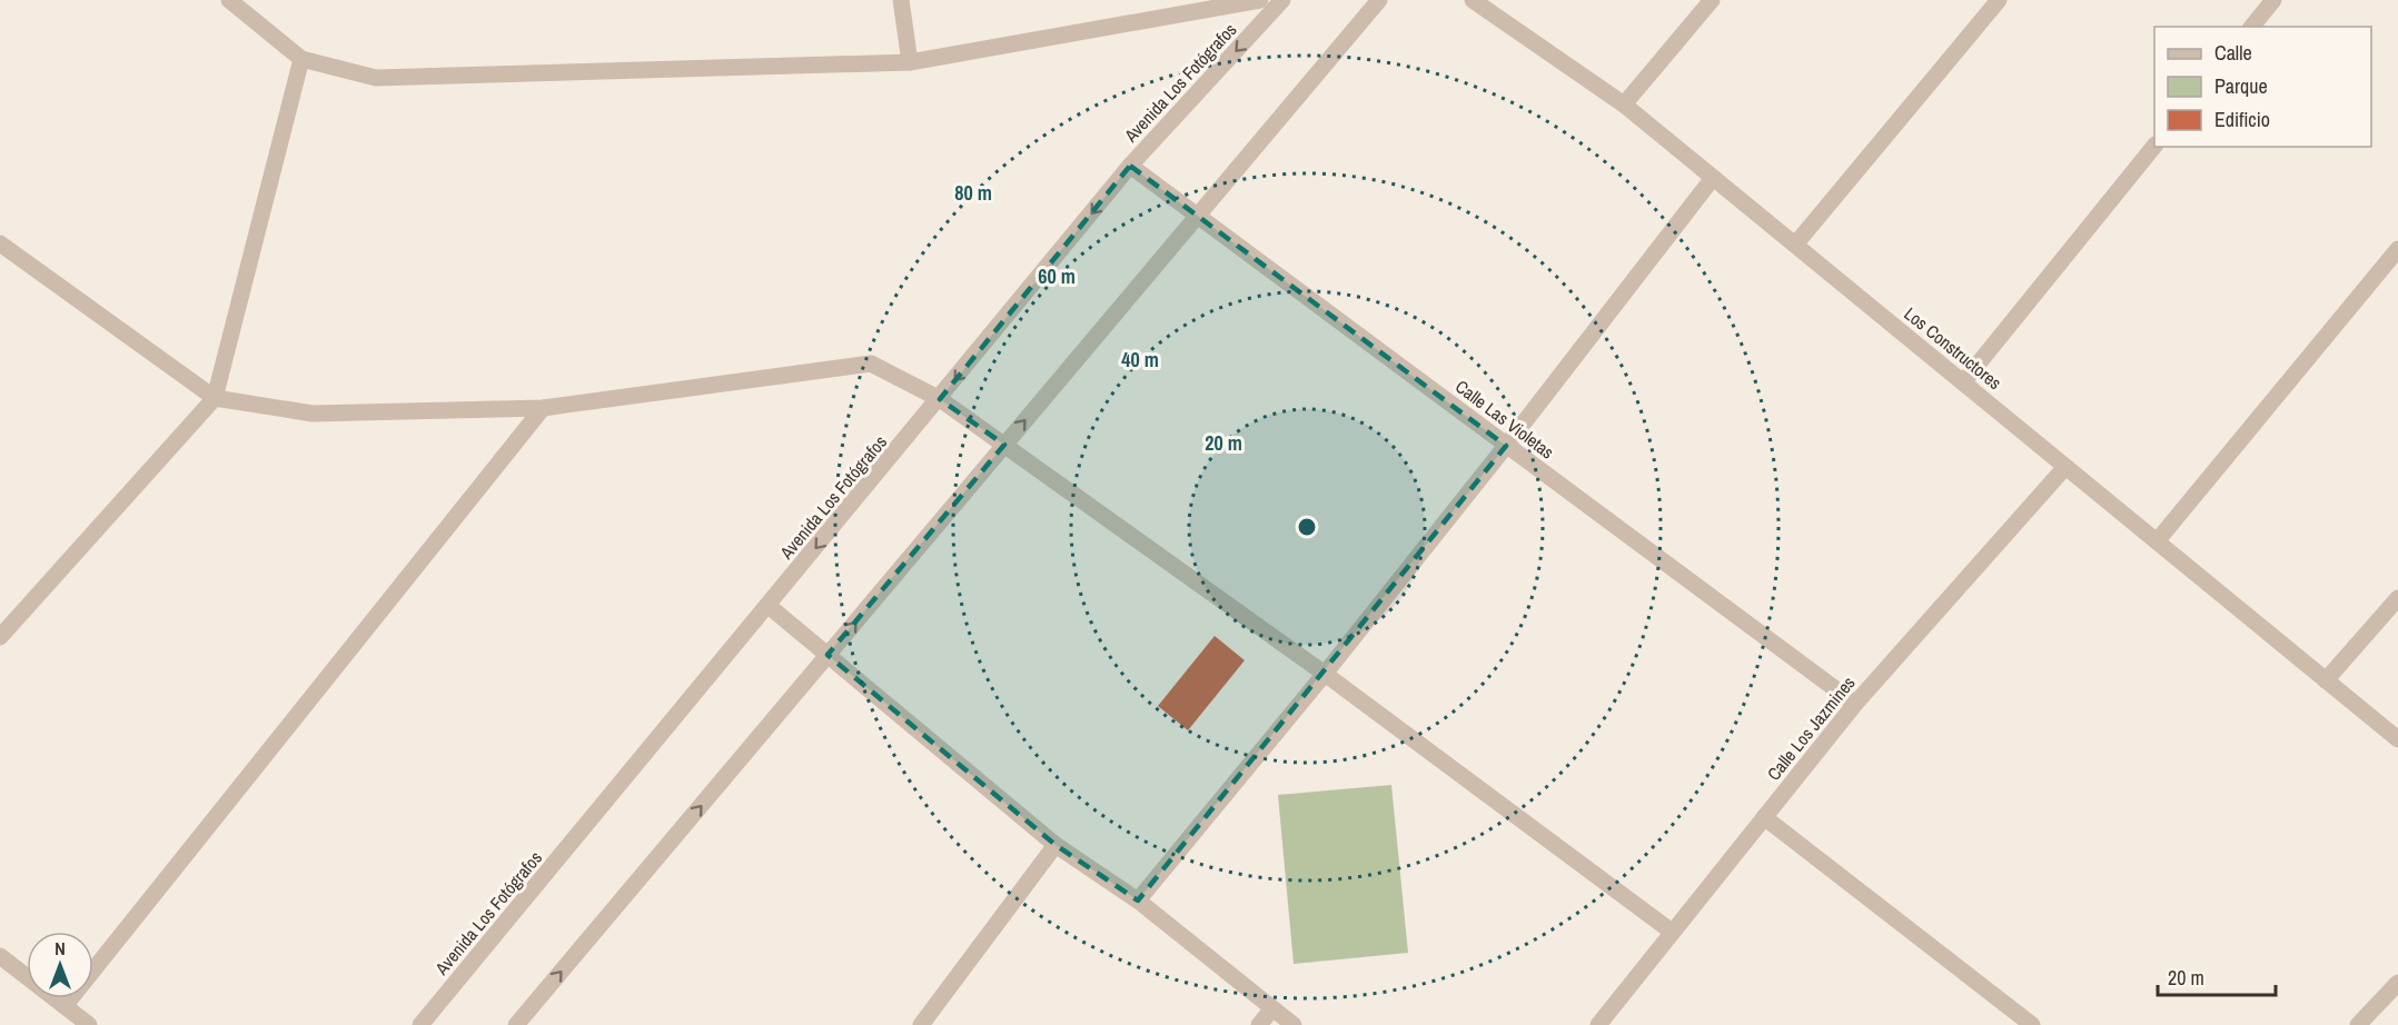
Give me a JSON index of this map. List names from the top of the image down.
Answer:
{
  "streets": {
    "street": [
      "Avenida Los Fotógrafos",
      "Los Constructores",
      "Calle Las Violetas",
      "Calle Los Jazmines"
    ]
  },
  "crossings": [
    ["Avenida Los Fotógrafos", "Calle Las Violetas"],
    ["Los Constructores", "Calle Los Jazmines"],
    ["Calle Las Violetas", "Calle Los Jazmines"]
  ],
  "legend": ["Calle", "Parque", "Edificio"],
  "scale_bar": "20 m",
  "north": "top",
  "rings": [
    "80 m",
    "60 m",
    "40 m",
    "20 m"
  ]
}
